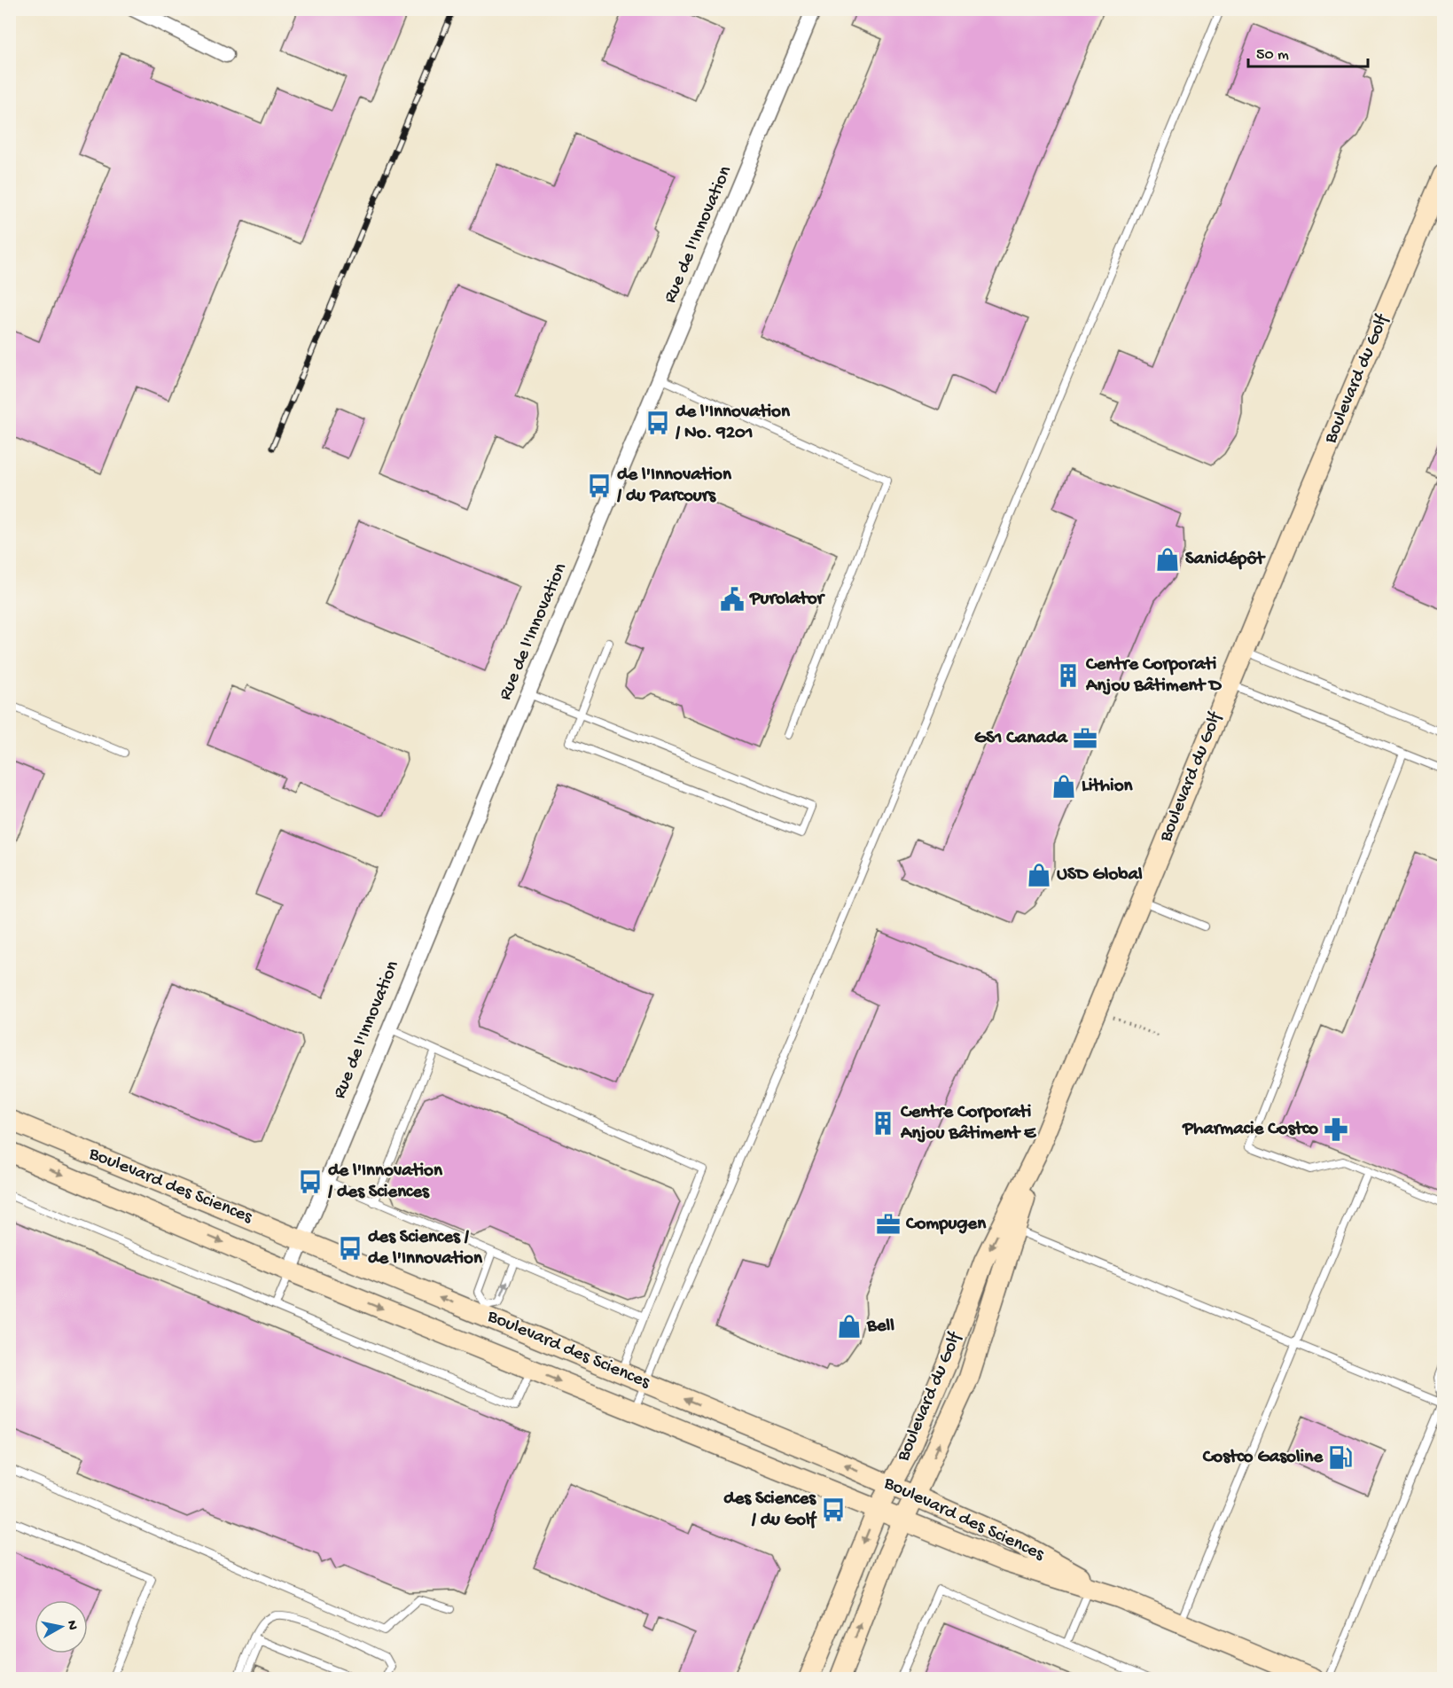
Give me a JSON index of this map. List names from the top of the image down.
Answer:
{
  "streets": {
    "street": ["Rue de l'Innovation", "Boulevard du Golf", "Boulevard des Sciences"]
  },
  "crossings": [
    ["Rue de l'Innovation", "Boulevard des Sciences"],
    ["Boulevard du Golf", "Boulevard des Sciences"]
  ],
  "places": {
    "bus stop": [
      "de l'Innovation / No. 9201",
      "de l'Innovation / du Parcours",
      "de l'Innovation / des Sciences",
      "des Sciences / de l'Innovation",
      "des Sciences / du Golf"
    ],
    "shop": [
      "Sanidépôt",
      "Lithion",
      "USD Global",
      "Bell"
    ],
    "public building": ["Purolator"],
    "building": ["Centre Corporati Anjou Bâtiment D", "Centre Corporati Anjou Bâtiment E"],
    "office": ["GS1 Canada", "Compugen"],
    "pharmacy": ["Pharmacie Costco"],
    "fuel station": ["Costco Gasoline"]
  },
  "scale_bar": "50 m",
  "north": "right"
}
